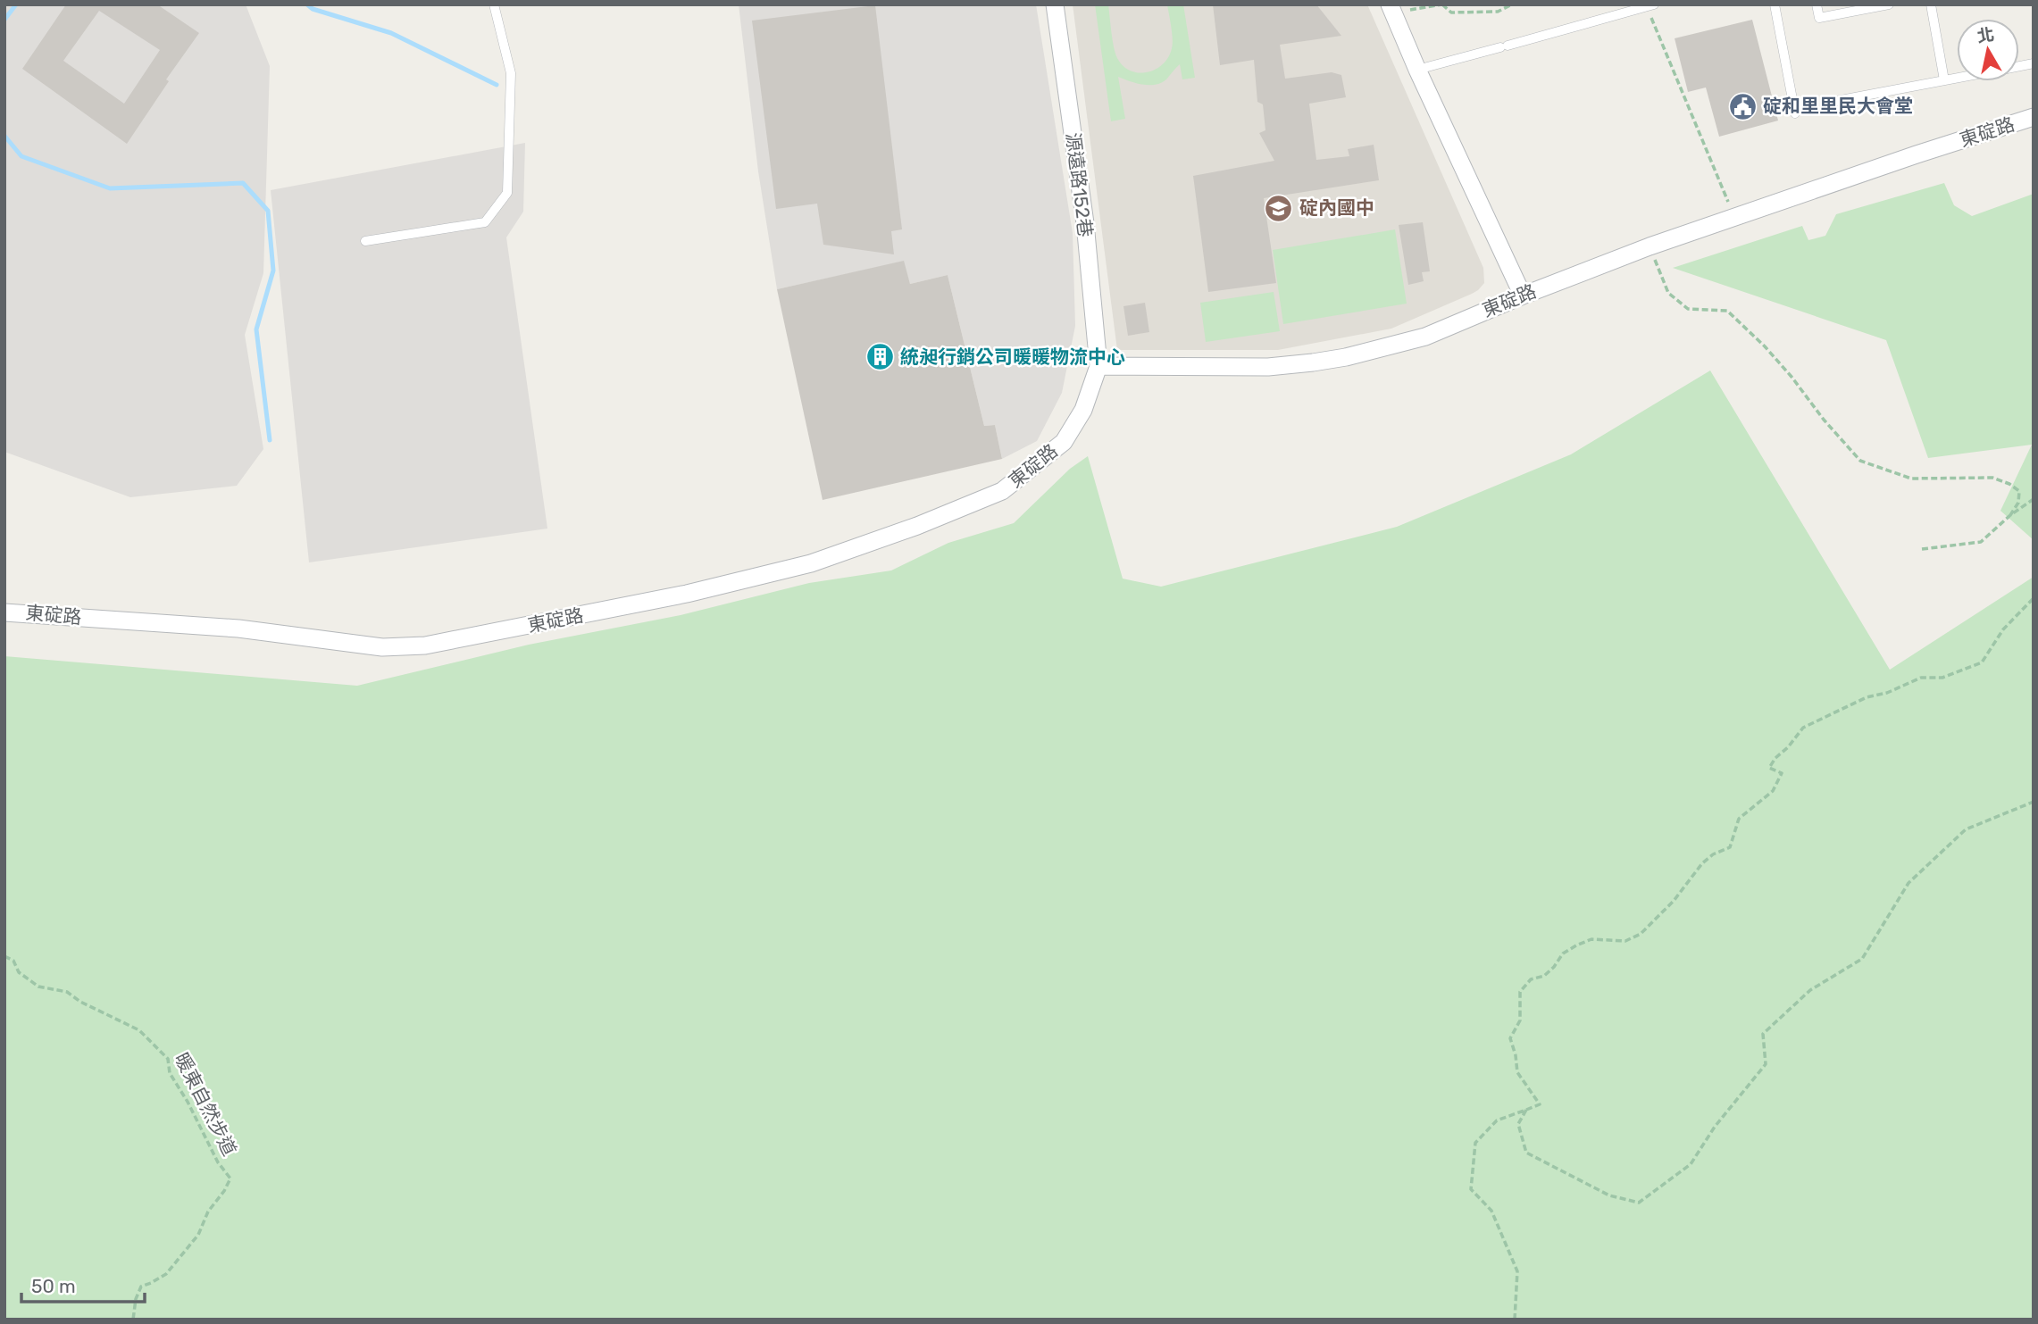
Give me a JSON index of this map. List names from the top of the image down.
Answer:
{
  "streets": {
    "street": ["東碇路", "源遠路152巷"],
    "path": ["暖東自然步道"]
  },
  "crossings": [
    ["東碇路", "源遠路152巷"]
  ],
  "places": {
    "public building": ["碇和里里民大會堂"],
    "school or university": ["碇內國中"],
    "building": ["統昶行銷公司暖暖物流中心"]
  },
  "scale_bar": "50 m",
  "north": "top"
}
